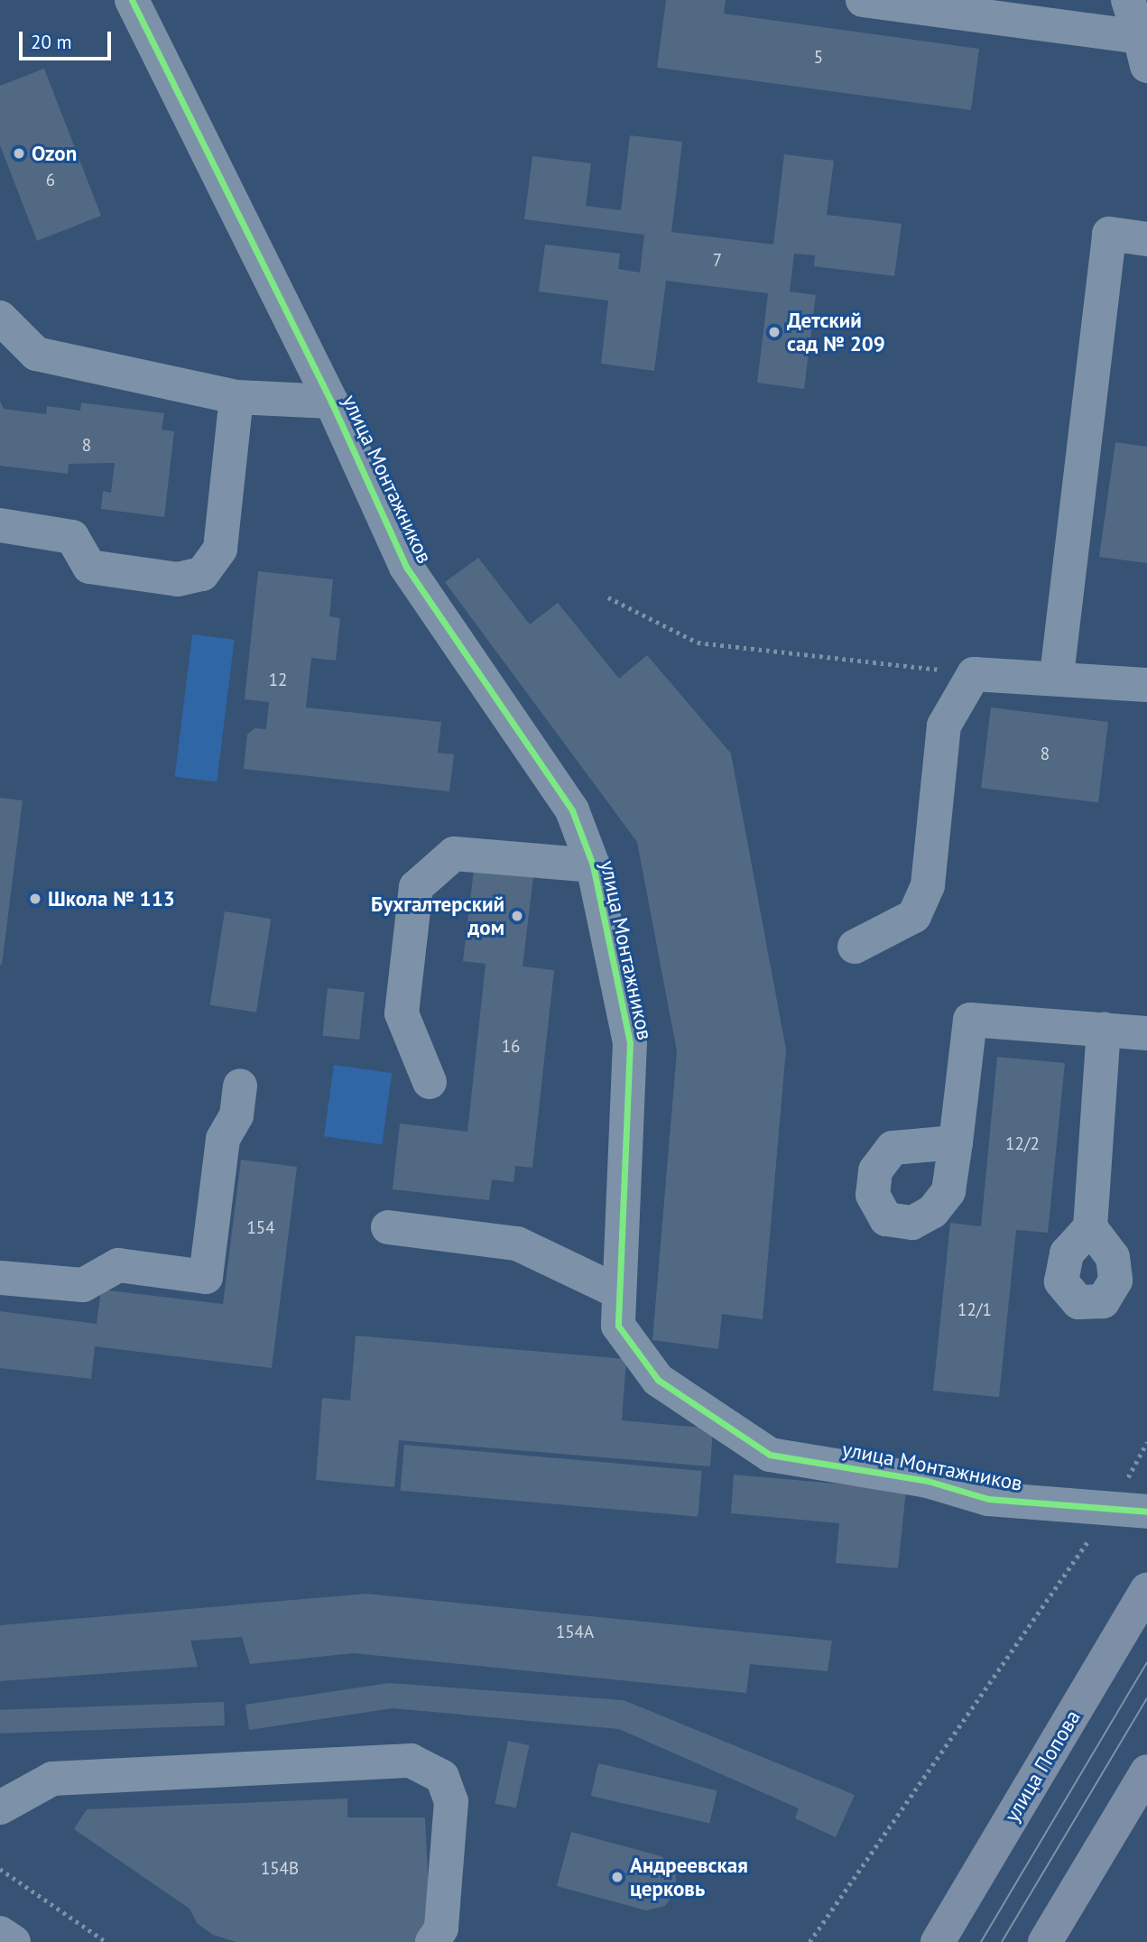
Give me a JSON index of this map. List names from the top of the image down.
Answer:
{
  "streets": {
    "main road": ["улица Попова"],
    "street": ["улица Монтажников"]
  },
  "places": [
    "Ozon",
    "Детский сад № 209",
    "Школа № 113",
    "Бухгалтерский дом",
    "Андреевская церковь"
  ],
  "house_numbers": [
    "5",
    "6",
    "7",
    "8",
    "12",
    "8",
    "16",
    "12/2",
    "154",
    "12/1",
    "154А",
    "154В"
  ],
  "scale_bar": "20 m"
}
